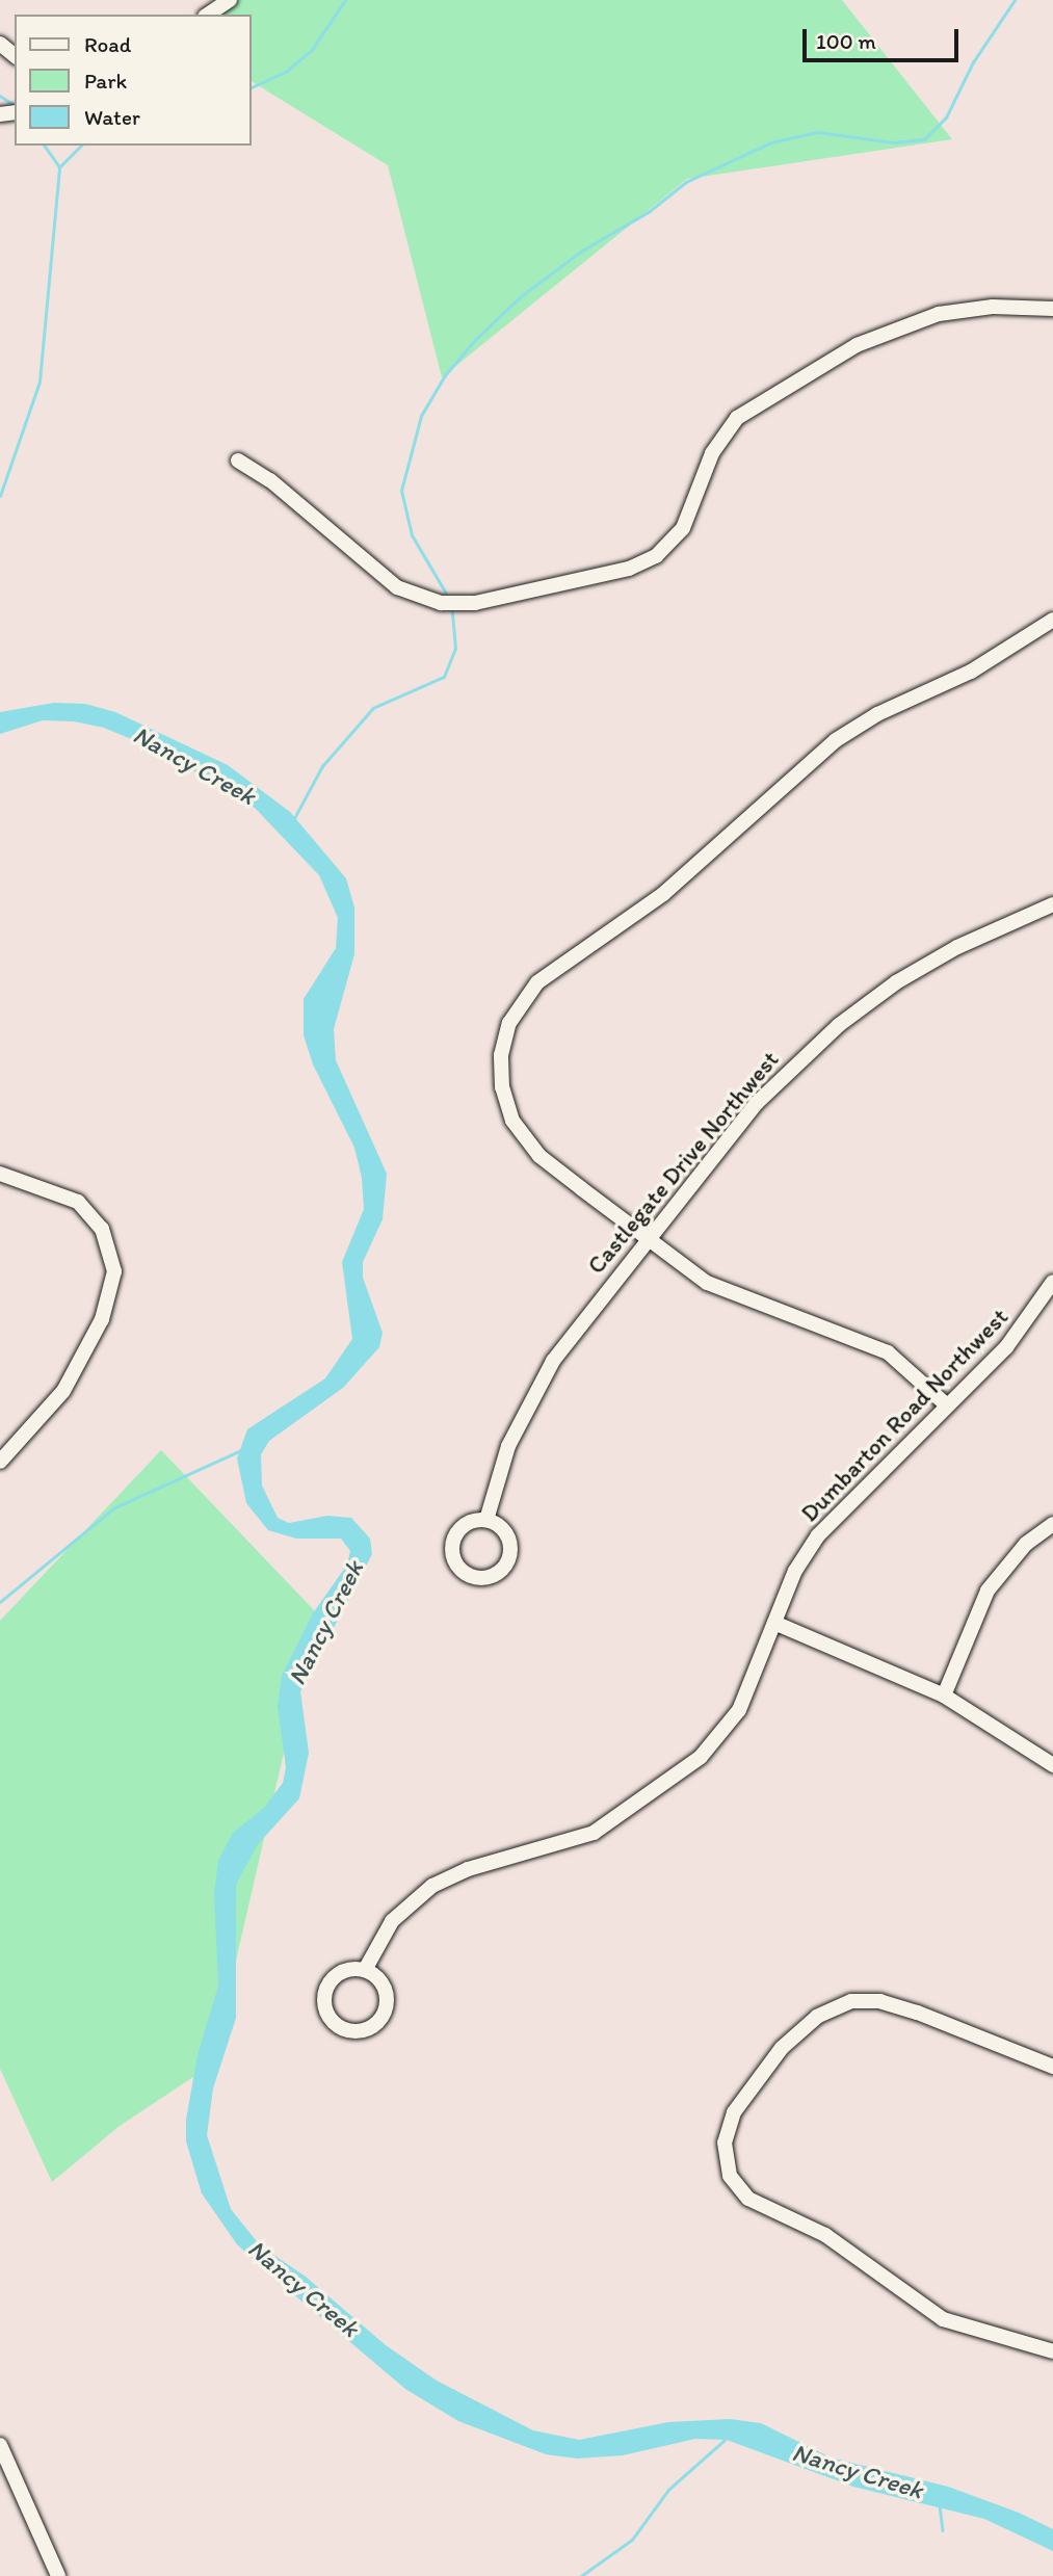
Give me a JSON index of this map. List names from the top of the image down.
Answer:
{
  "streets": {
    "street": ["Castlegate Drive Northwest", "Dumbarton Road Northwest"]
  },
  "water": ["Nancy Creek"],
  "legend": ["Road", "Park", "Water"],
  "scale_bar": "100 m"
}
